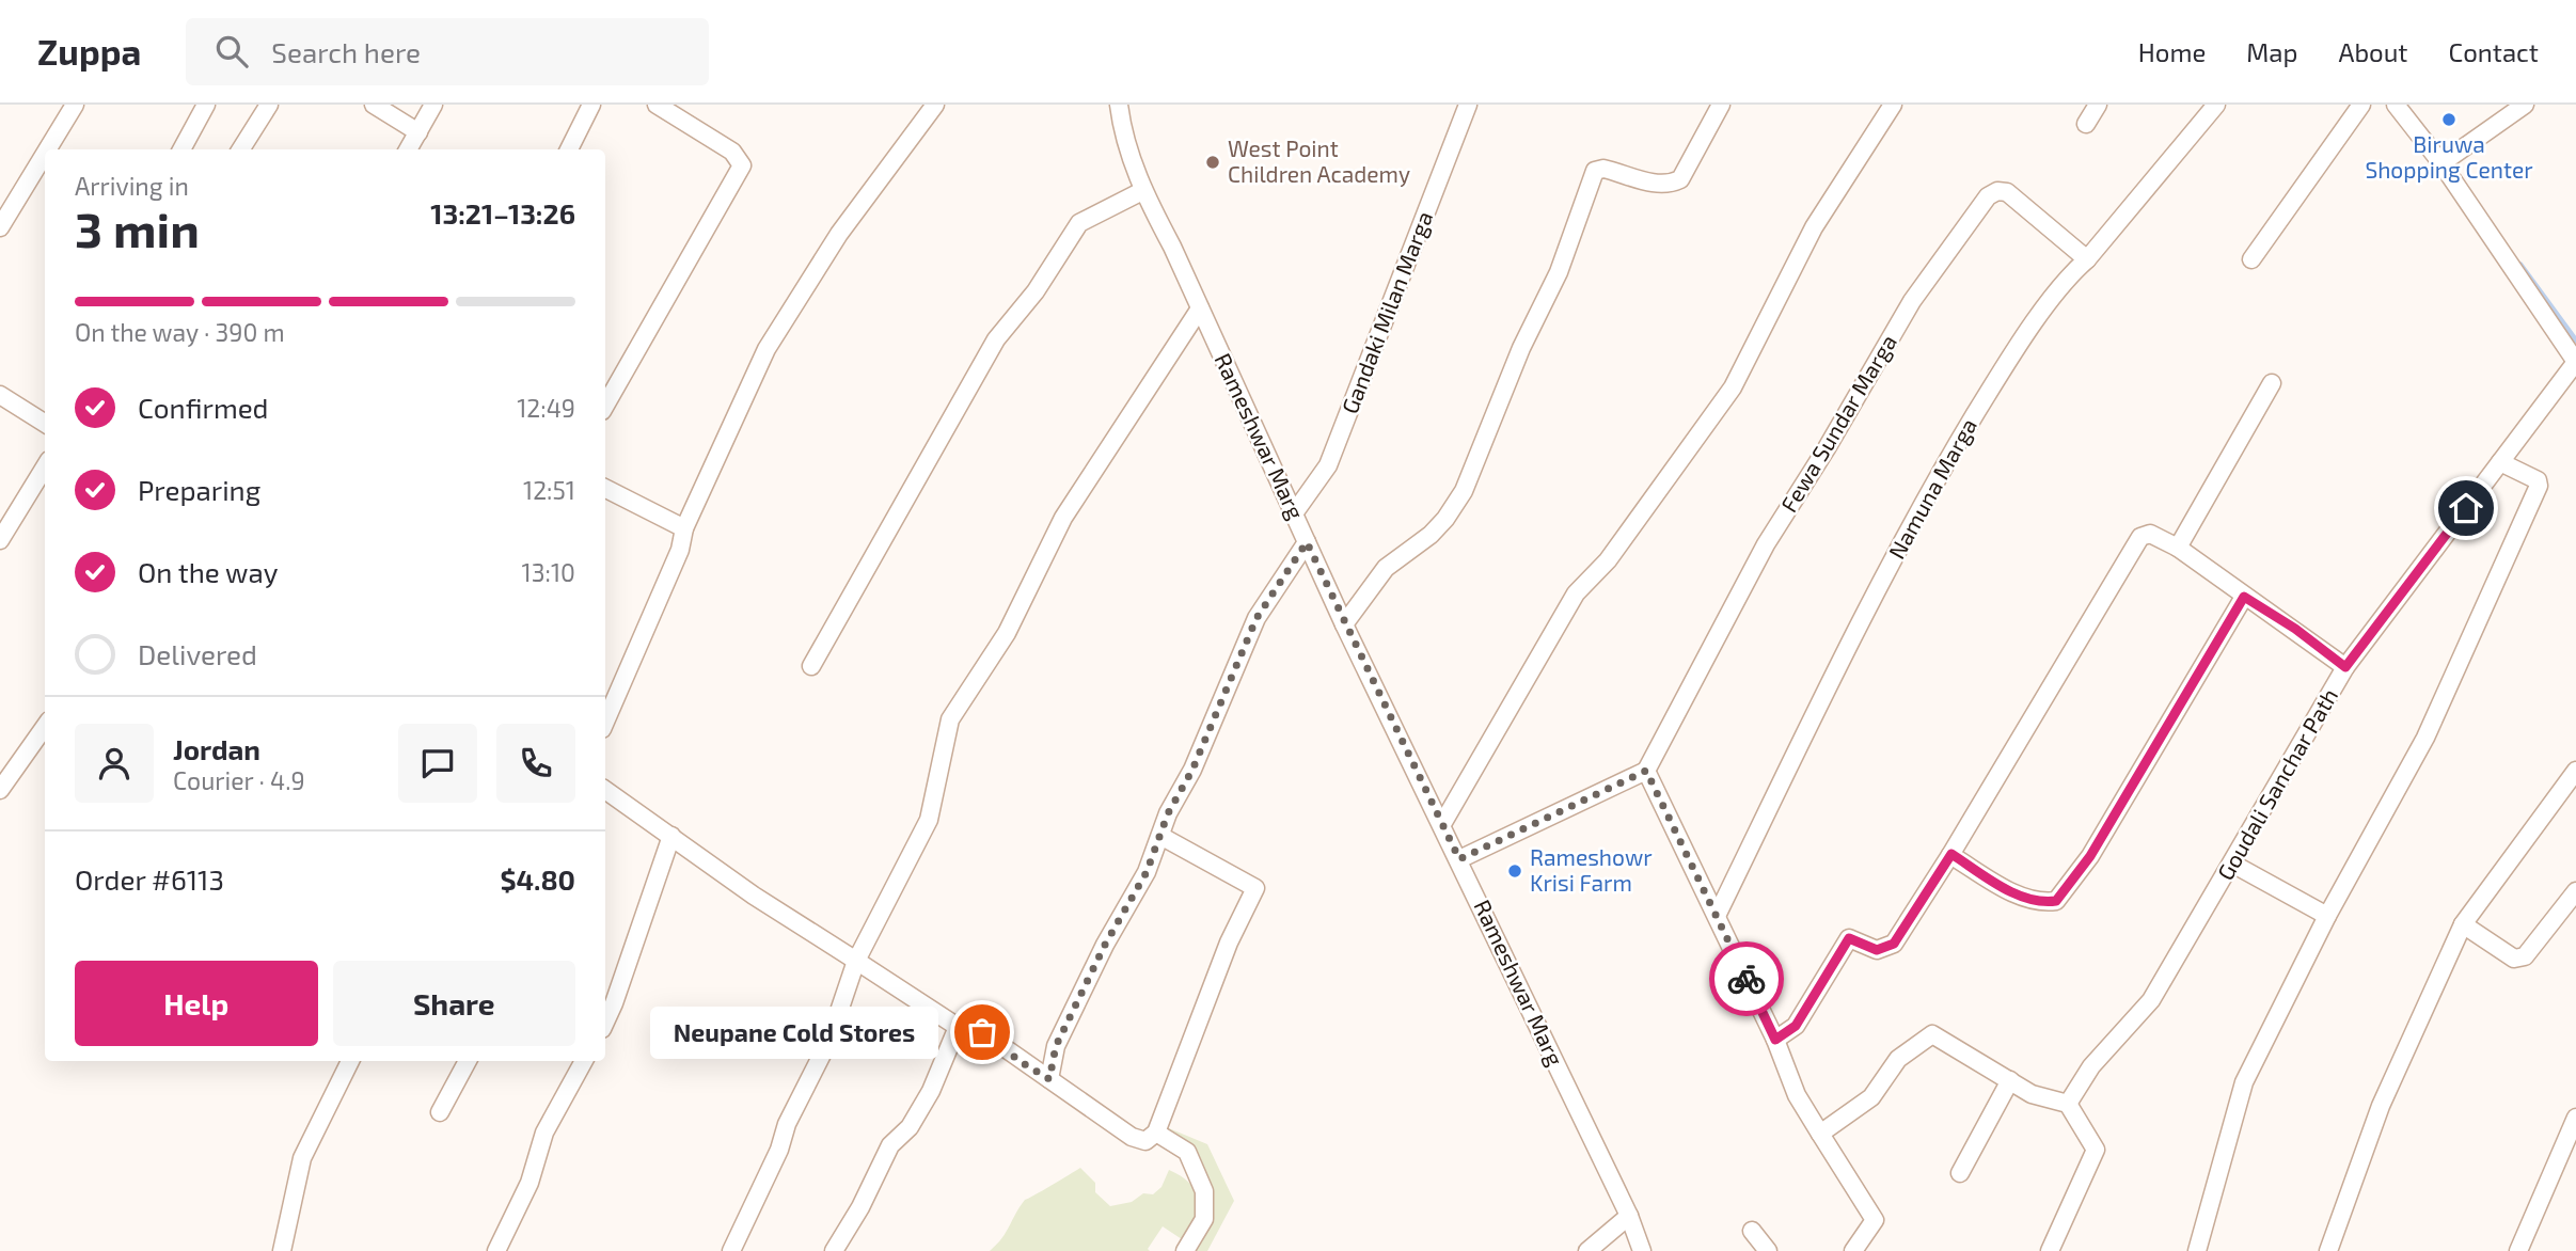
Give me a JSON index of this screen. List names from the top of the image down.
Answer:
{
  "streets": {
    "street": [
      "Gandaki Milan Marga",
      "Fewa Sundar Marga",
      "Rameshwar Marg",
      "Namuna Marga",
      "Goudali Sanchar Path"
    ]
  },
  "crossings": [
    ["Gandaki Milan Marga", "Rameshwar Marg"],
    ["Fewa Sundar Marga", "Namuna Marga"]
  ],
  "places": [
    "Biruwa Shopping Center",
    "West Point Children Academy",
    "Rameshowr Krisi Farm",
    "Neupane Cold Stores"
  ],
  "page": {
    "header": "Zuppa",
    "search": "Search here",
    "nav": [
      "Home",
      "Map",
      "About",
      "Contact"
    ],
    "heading": ["3 min", "Arriving in", "13:21–13:26"],
    "panel": [
      "Jordan",
      "Courier · 4.9",
      "Order #6113",
      "$4.80"
    ],
    "bar": "On the way · 390 m",
    "list": [
      ["Confirmed", "12:49"],
      ["Preparing", "12:51"],
      ["On the way", "13:10"],
      "Delivered"
    ],
    "buttons": ["Help", "Share"],
    "bubble": "Neupane Cold Stores"
  }
}
